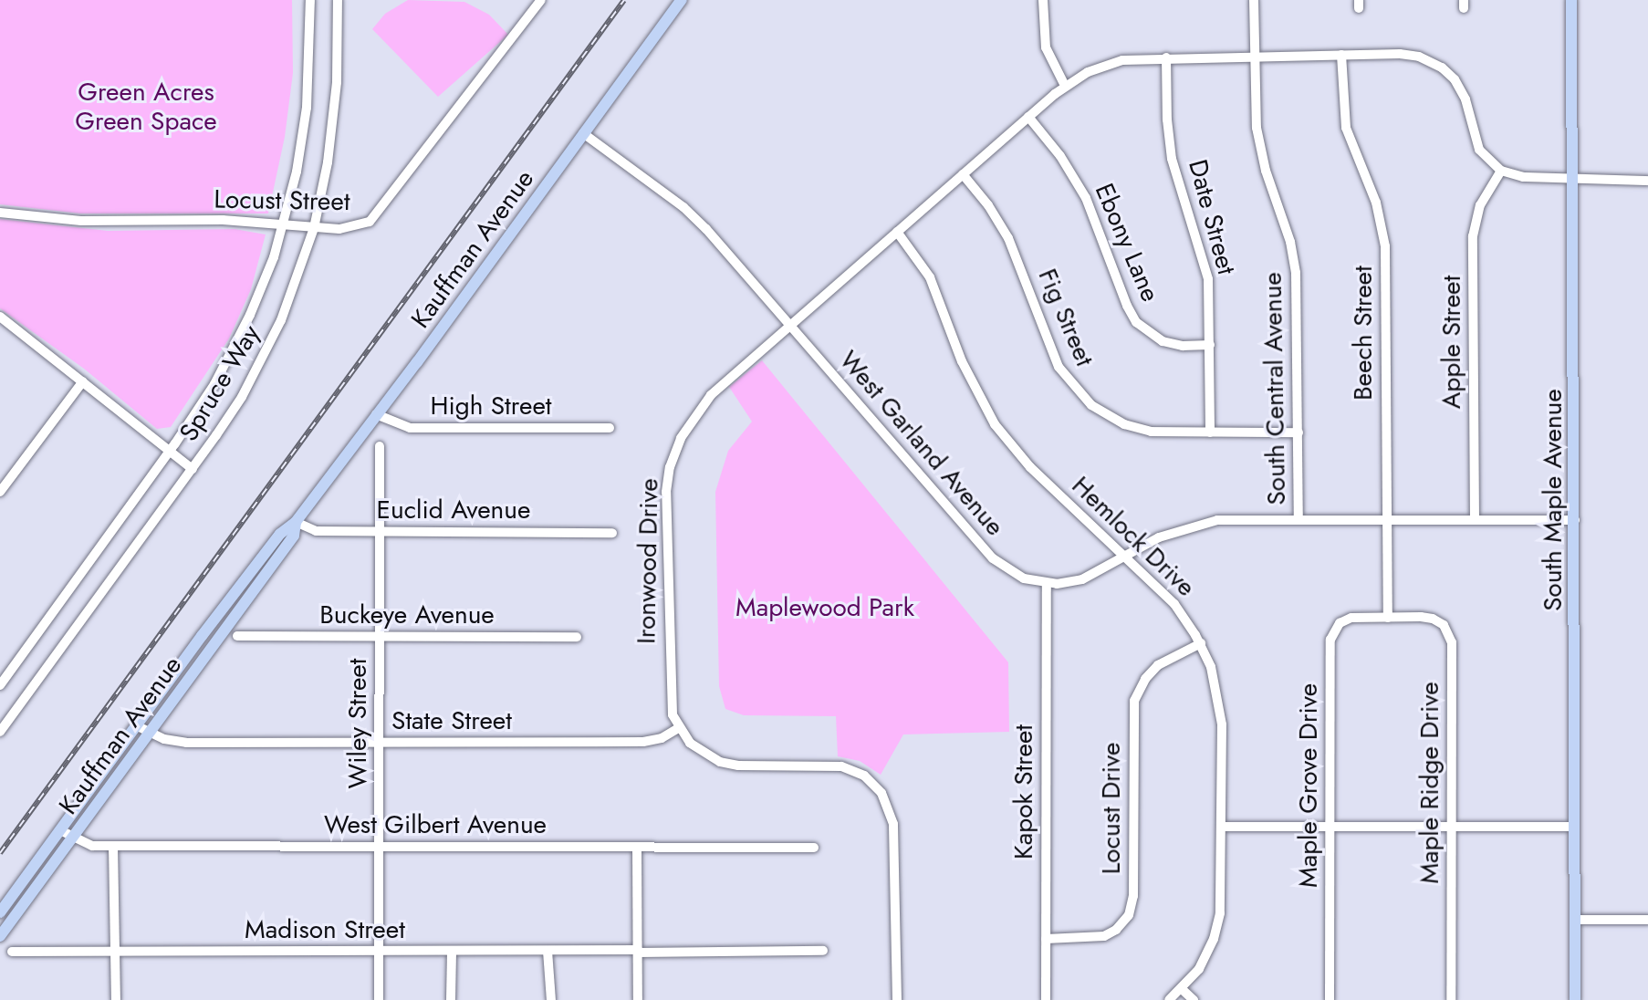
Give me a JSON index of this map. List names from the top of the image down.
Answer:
{
  "streets": {
    "main road": ["Kauffman Avenue", "South Maple Avenue"],
    "street": [
      "Locust Street",
      "Date Street",
      "Ebony Lane",
      "Fig Street",
      "Beech Street",
      "Apple Street",
      "Spruce Way",
      "South Central Avenue",
      "High Street",
      "West Garland Avenue",
      "Euclid Avenue",
      "Hemlock Drive",
      "Ironwood Drive",
      "Buckeye Avenue",
      "State Street",
      "Wiley Street",
      "Maple Ridge Drive",
      "Maple Grove Drive",
      "Kapok Street",
      "Locust Drive",
      "West Gilbert Avenue",
      "Madison Street"
    ]
  },
  "crossings": [
    ["Locust Street", "Spruce Way"],
    ["Date Street", "Ebony Lane"],
    ["Date Street", "Fig Street"],
    ["Date Street", "Ironwood Drive"],
    ["Ebony Lane", "Ironwood Drive"],
    ["Kauffman Avenue", "High Street"],
    ["Kauffman Avenue", "West Garland Avenue"],
    ["Kauffman Avenue", "Euclid Avenue"],
    ["Kauffman Avenue", "State Street"],
    ["Kauffman Avenue", "West Gilbert Avenue"],
    ["Fig Street", "South Central Avenue"],
    ["Fig Street", "Ironwood Drive"],
    ["Beech Street", "West Garland Avenue"],
    ["Beech Street", "Ironwood Drive"],
    ["Beech Street", "Maple Ridge Drive"],
    ["Beech Street", "Maple Grove Drive"],
    ["Apple Street", "West Garland Avenue"],
    ["Apple Street", "Ironwood Drive"],
    ["South Central Avenue", "West Garland Avenue"],
    ["South Central Avenue", "Ironwood Drive"],
    ["West Garland Avenue", "South Maple Avenue"],
    ["West Garland Avenue", "Hemlock Drive"],
    ["West Garland Avenue", "Ironwood Drive"],
    ["West Garland Avenue", "Kapok Street"],
    ["Euclid Avenue", "Wiley Street"],
    ["Hemlock Drive", "Ironwood Drive"],
    ["Hemlock Drive", "Locust Drive"],
    ["Ironwood Drive", "State Street"],
    ["Buckeye Avenue", "Wiley Street"],
    ["State Street", "Wiley Street"],
    ["Wiley Street", "West Gilbert Avenue"],
    ["Wiley Street", "Madison Street"],
    ["Maple Ridge Drive", "Maple Grove Drive"],
    ["Kapok Street", "Locust Drive"]
  ],
  "parks": ["Green Acres Green Space", "Maplewood Park"]
}
